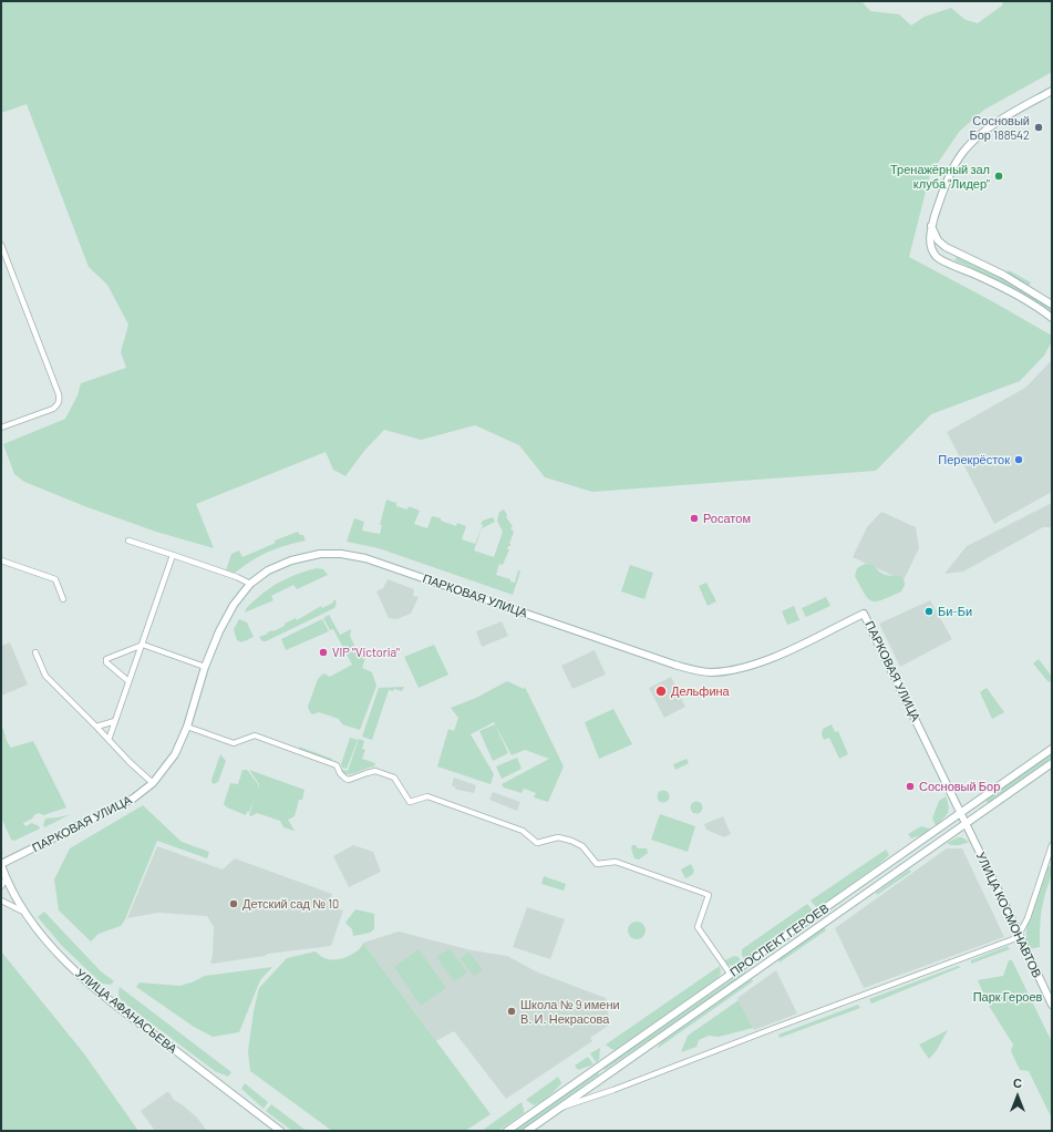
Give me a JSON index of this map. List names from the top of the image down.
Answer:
{
  "streets": {
    "street": [
      "ПАРКОВАЯ УЛИЦА",
      "УЛИЦА КОСМОНАВТОВ",
      "ПРОСПЕКТ ГЕРОЕВ",
      "УЛИЦА АФАНАСЬЕВА"
    ]
  },
  "crossings": [
    ["ПАРКОВАЯ УЛИЦА", "УЛИЦА КОСМОНАВТОВ"],
    ["ПАРКОВАЯ УЛИЦА", "ПРОСПЕКТ ГЕРОЕВ"],
    ["ПАРКОВАЯ УЛИЦА", "УЛИЦА АФАНАСЬЕВА"],
    ["УЛИЦА КОСМОНАВТОВ", "ПРОСПЕКТ ГЕРОЕВ"]
  ],
  "parks": ["Парк Героев"],
  "places": [
    "Сосновый Бор 188542",
    "Тренажёрный зал клуба \"Лидер\"",
    "Перекрёсток",
    "Росатом",
    "Би-Би",
    "VIP \"Victoria\"",
    "Дельфина",
    "Сосновый Бор",
    "Детский сад № 10",
    "Школа № 9 имени В. И. Некрасова"
  ],
  "north": "top"
}
